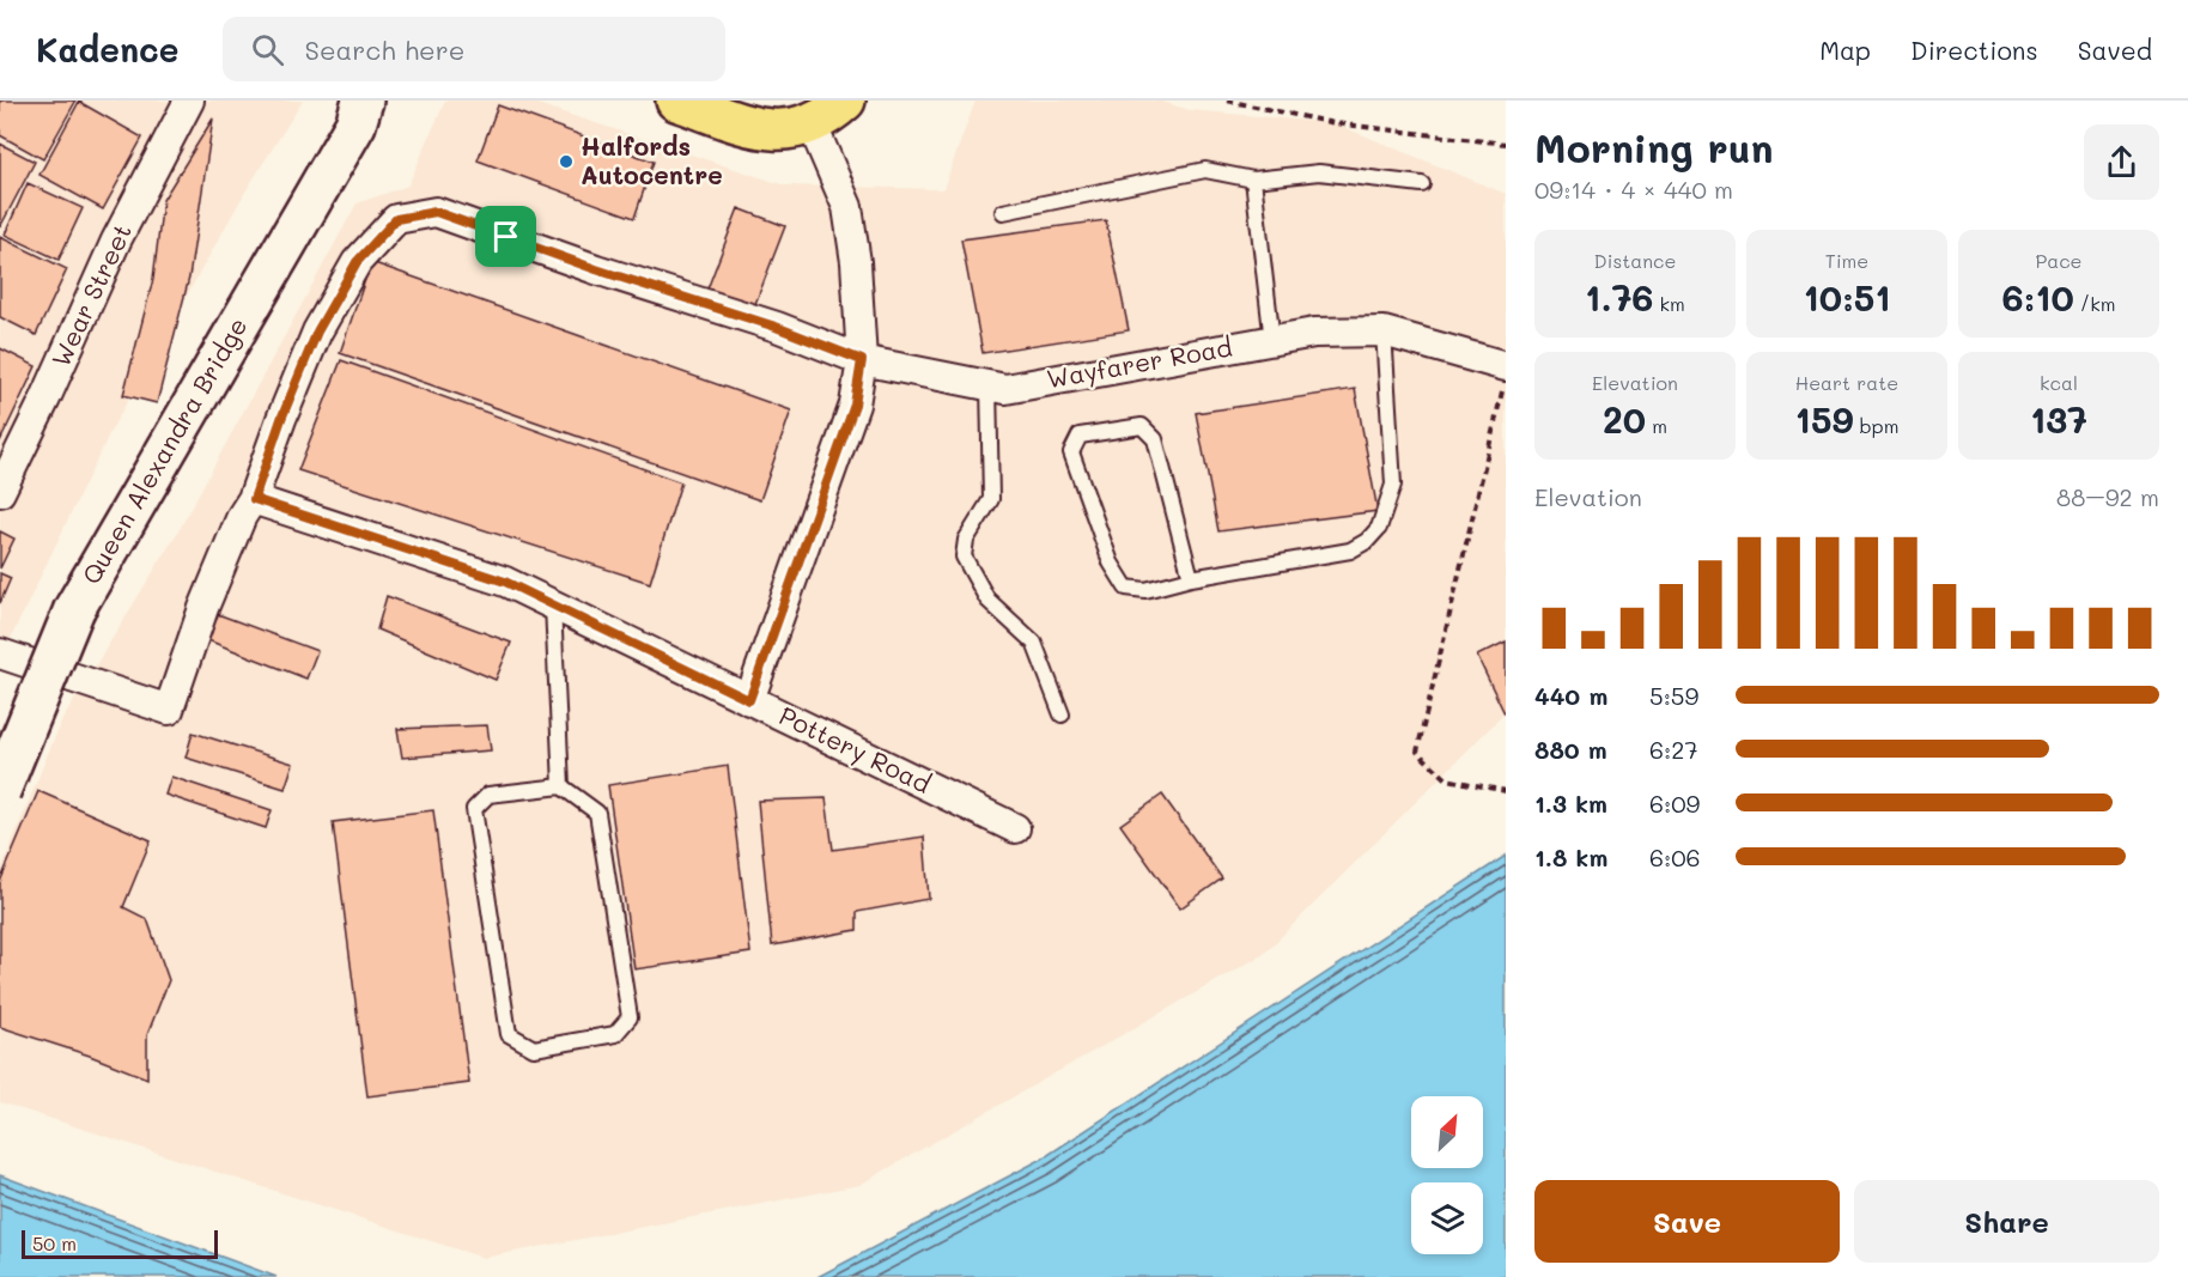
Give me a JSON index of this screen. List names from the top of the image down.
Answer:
{
  "streets": {
    "main road": ["Queen Alexandra Bridge"],
    "street": ["Wear Street", "Wayfarer Road", "Pottery Road"]
  },
  "crossings": [
    ["Wayfarer Road", "Pottery Road"]
  ],
  "places": ["Halfords Autocentre"],
  "scale_bar": "50 m",
  "north": "top right",
  "page": {
    "header": "Kadence",
    "search": "Search here",
    "nav": ["Map", "Directions", "Saved"],
    "heading": ["Morning run", "09:14 · 4 × 440 m"],
    "stats": [
      ["Distance", "1.76 km"],
      ["Time", "10:51"],
      ["Pace", "6:10 /km"],
      ["Elevation", "20 m"],
      ["Heart rate", "159 bpm"],
      ["kcal", "137"]
    ],
    "chart": ["Elevation", "88–92 m"],
    "list": [
      {
        "name": "440 m",
        "note": "5:59"
      },
      {
        "name": "880 m",
        "note": "6:27"
      },
      {
        "name": "1.3 km",
        "note": "6:09"
      },
      {
        "name": "1.8 km",
        "note": "6:06"
      }
    ],
    "buttons": ["Save", "Share"],
    "scale": "50 m"
  }
}
